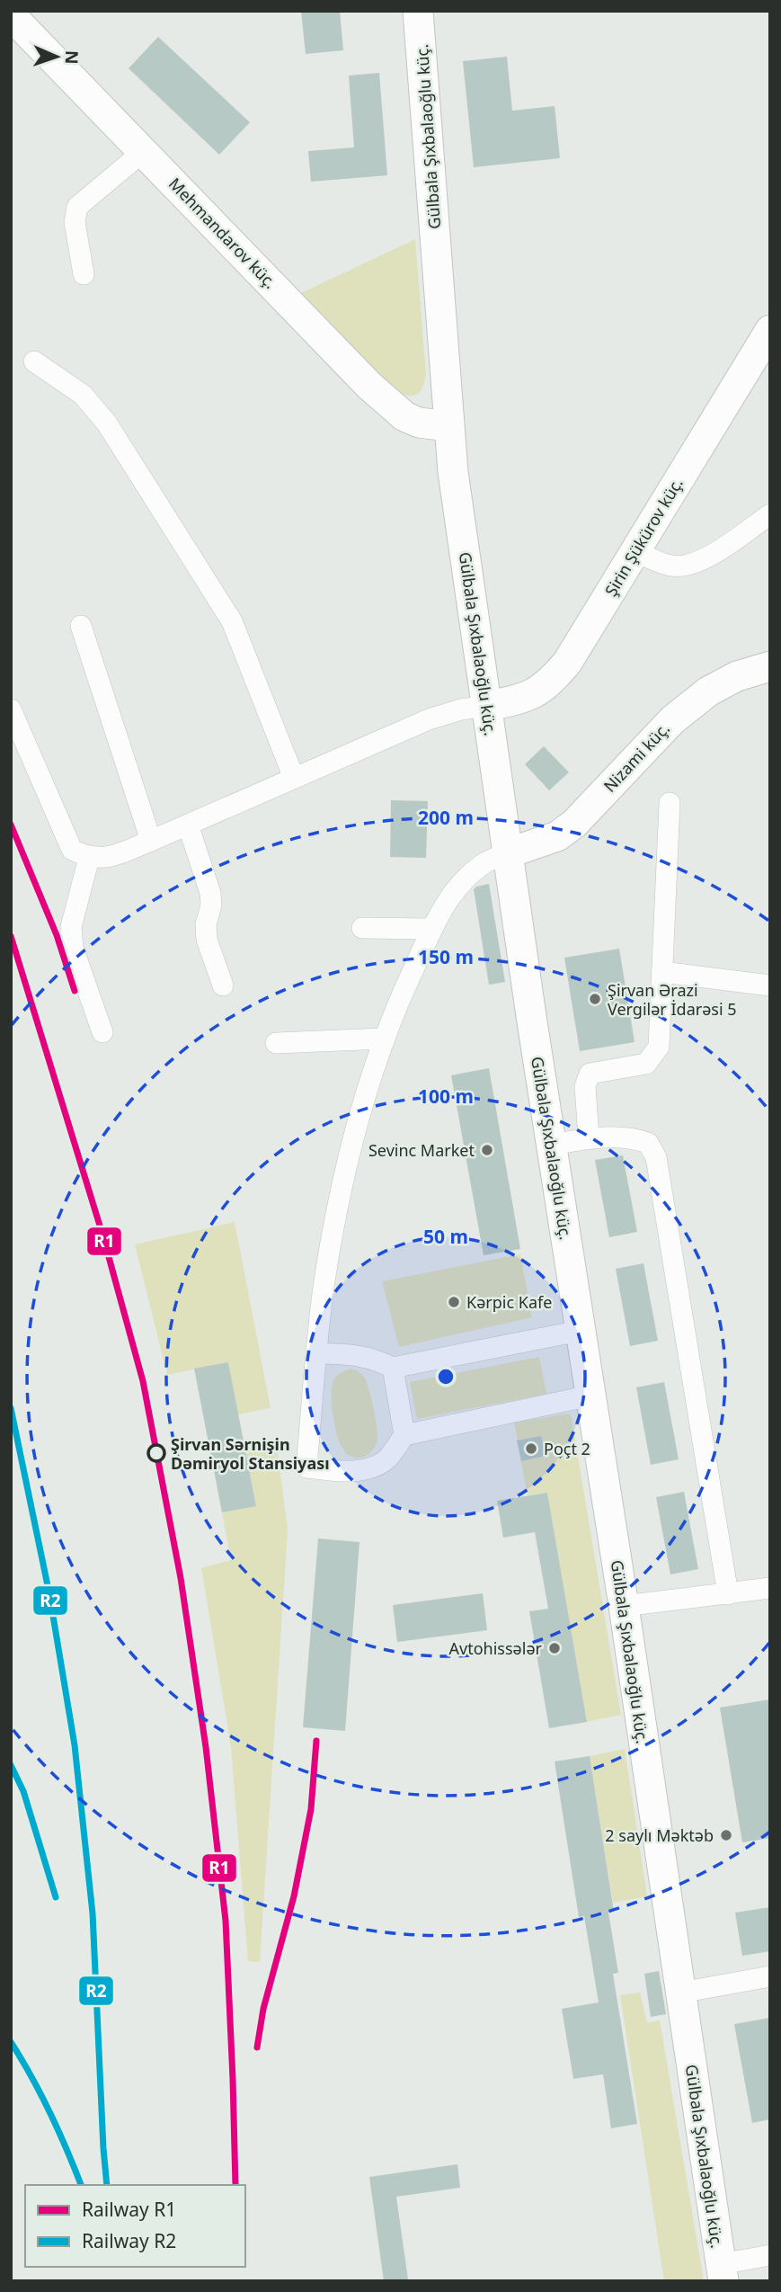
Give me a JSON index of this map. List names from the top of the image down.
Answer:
{
  "streets": {
    "street": [
      "Gülbala Şıxbalaoğlu küç.",
      "Mehmandarov küç.",
      "Şirin Şükürov küç.",
      "Nizami küç."
    ]
  },
  "crossings": [
    ["Gülbala Şıxbalaoğlu küç.", "Mehmandarov küç."],
    ["Gülbala Şıxbalaoğlu küç.", "Şirin Şükürov küç."],
    ["Gülbala Şıxbalaoğlu küç.", "Nizami küç."]
  ],
  "places": [
    "Şirvan Ərazi Vergilər İdarəsi 5",
    "Sevinc Market",
    "Kərpic Kafe",
    "Poçt 2",
    "Şirvan Sərnişin Dəmiryol Stansiyası",
    "Avtohissələr",
    "2 saylı Məktəb"
  ],
  "lines": ["rail line R1", "rail line R2"],
  "legend": ["Railway R1", "Railway R2"],
  "north": "right",
  "rings": [
    "200 m",
    "150 m",
    "100 m",
    "50 m"
  ]
}
